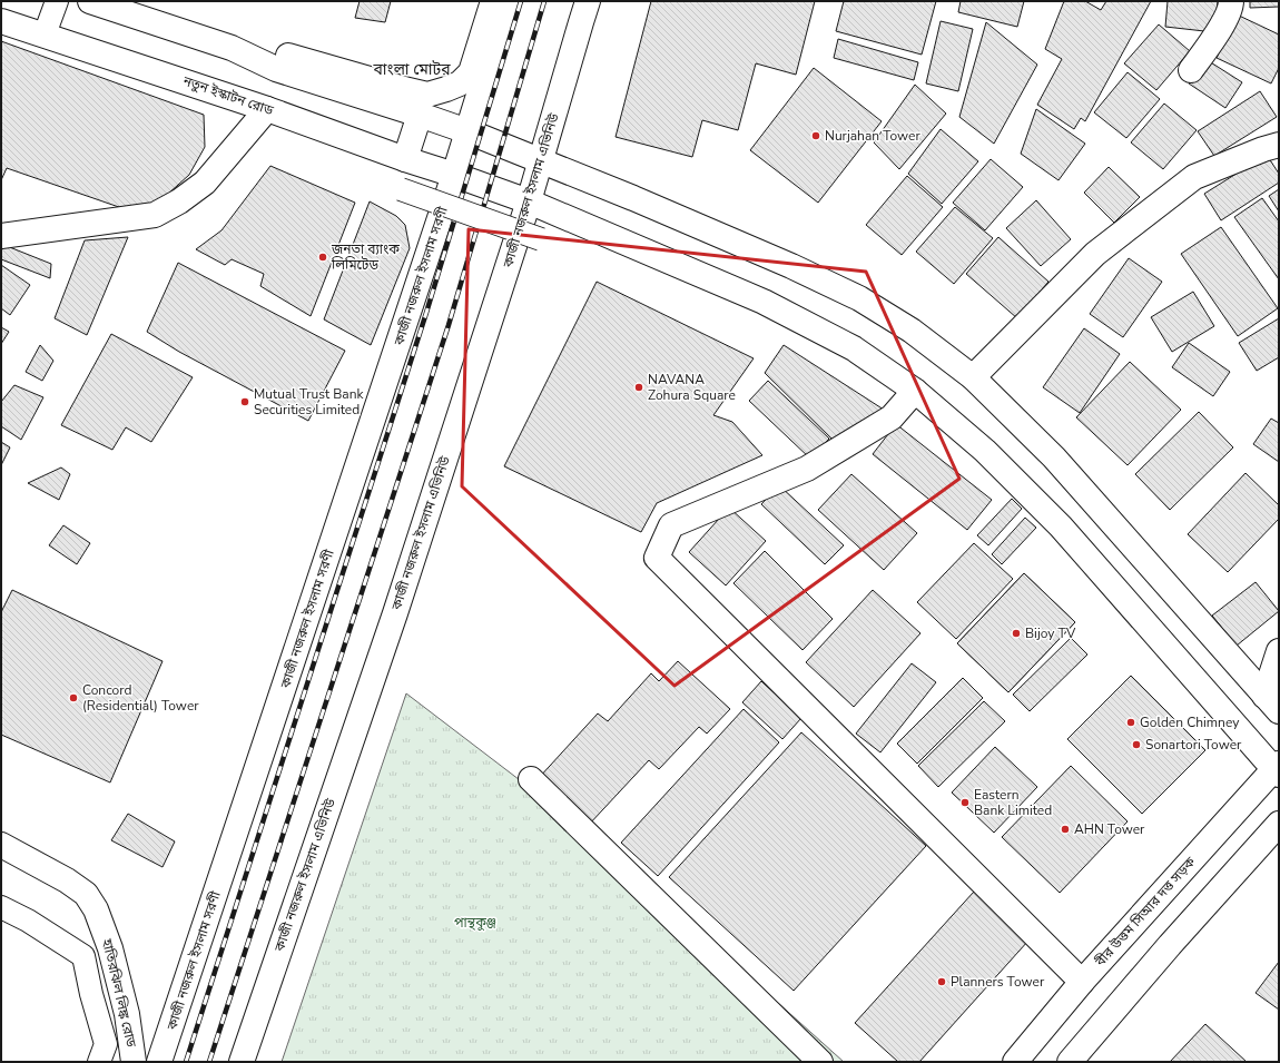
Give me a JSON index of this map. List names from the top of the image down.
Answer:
{
  "streets": {
    "main road": [
      "নতুন ইস্কাটন রোড",
      "কাজী নজরুল ইসলাম এভিনিউ",
      "কাজী নজরুল ইসলাম সরণী",
      "বীর উত্তম সিআর দত্ত সড়ক",
      "হাতিরঝিল লিঙ্ক রোড"
    ]
  },
  "crossings": [
    ["নতুন ইস্কাটন রোড", "কাজী নজরুল ইসলাম এভিনিউ"],
    ["নতুন ইস্কাটন রোড", "কাজী নজরুল ইসলাম সরণী"],
    ["নতুন ইস্কাটন রোড", "বীর উত্তম সিআর দত্ত সড়ক"]
  ],
  "districts": ["বাংলা মোটর"],
  "parks": ["পান্থকুঞ্জ"],
  "places": [
    "Nurjahan Tower",
    "জনতা ব্যাংক লিমিটেড",
    "NAVANA Zohura Square",
    "Mutual Trust Bank Securities Limited",
    "Bijoy TV",
    "Concord (Residential) Tower",
    "Golden Chimney",
    "Sonartori Tower",
    "Eastern Bank Limited",
    "AHN Tower",
    "Planners Tower"
  ]
}
